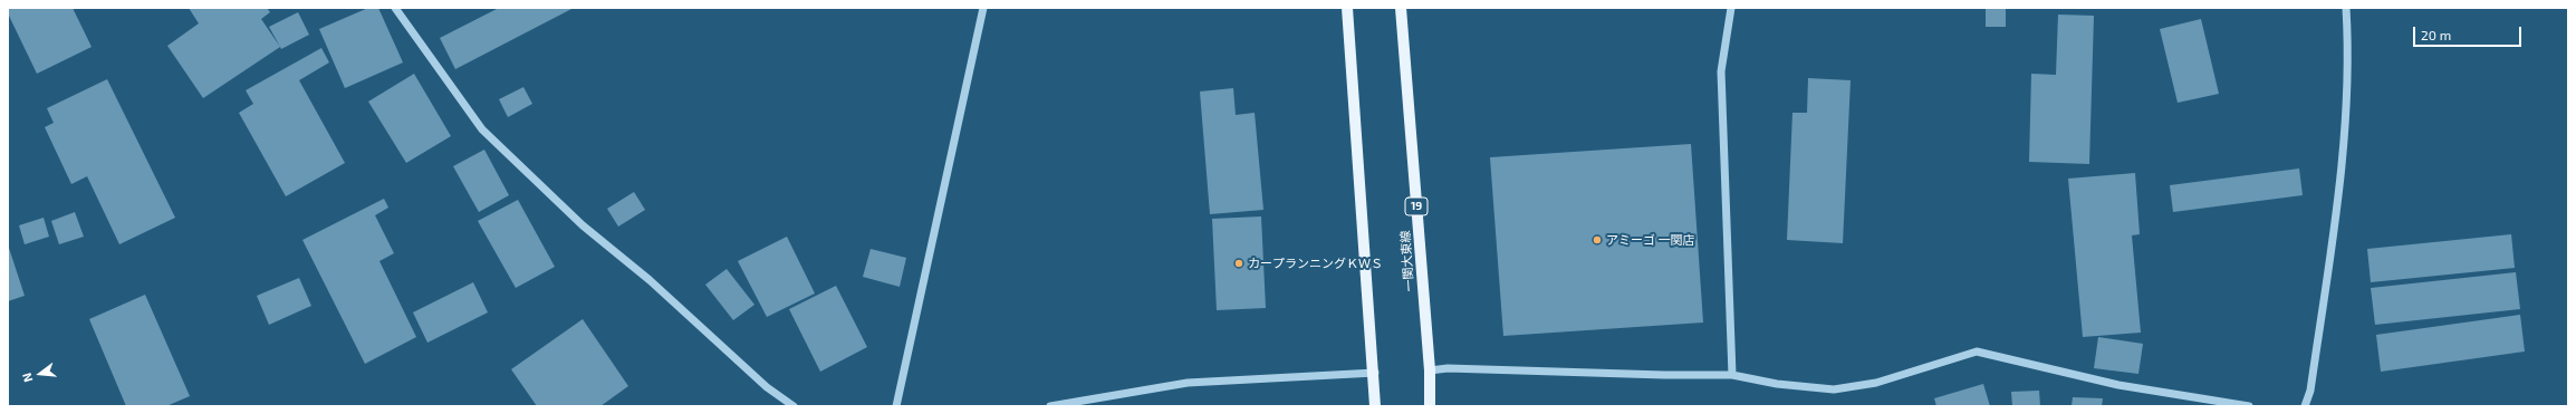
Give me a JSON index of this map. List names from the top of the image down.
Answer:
{
  "streets": {
    "main road": ["19", "一関大東線"]
  },
  "places": ["アミーゴ 一関店", "カープランニングＫＷＳ"],
  "scale_bar": "20 m",
  "north": "left"
}
